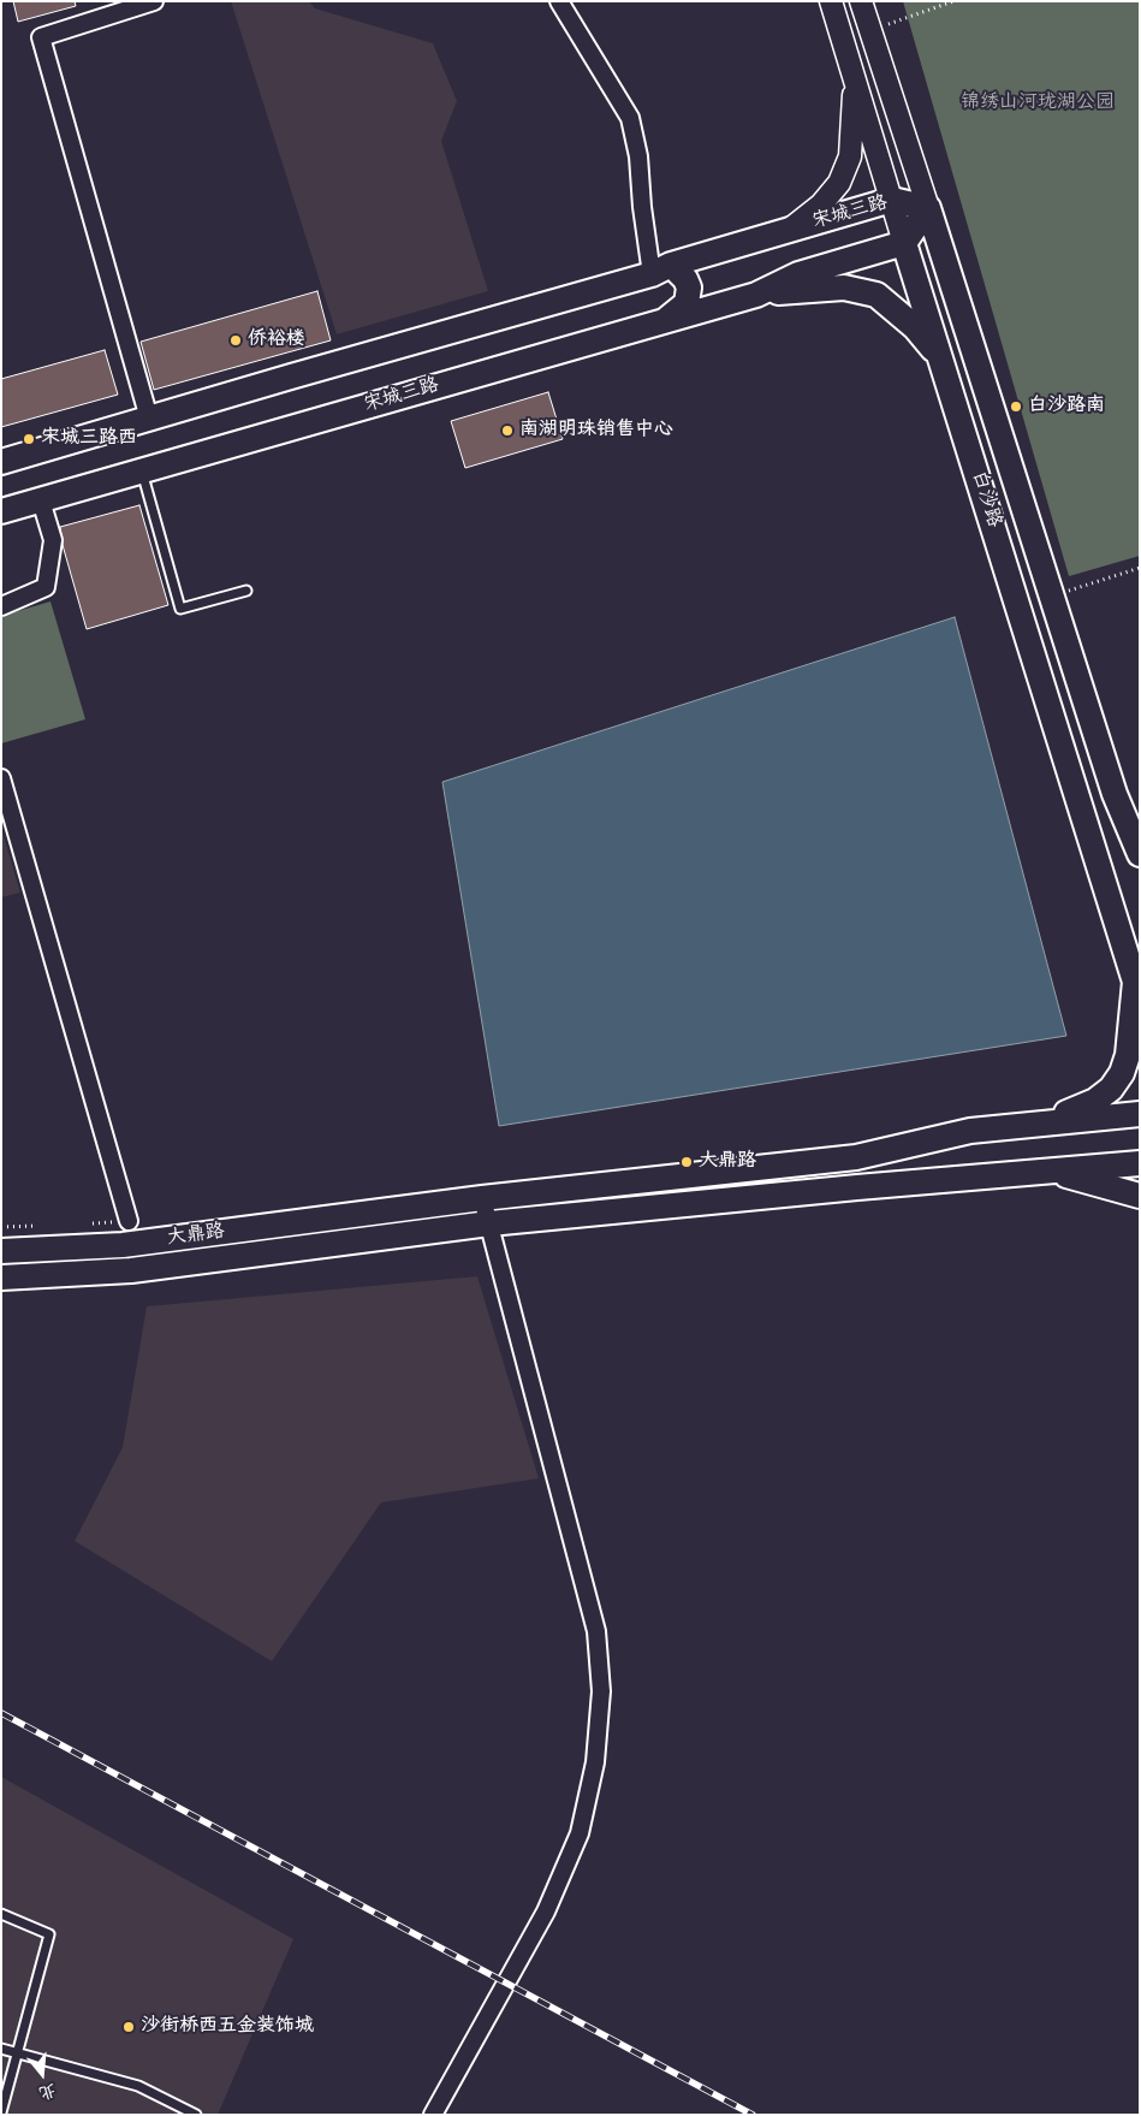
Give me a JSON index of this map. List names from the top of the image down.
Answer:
{
  "streets": {
    "main road": ["宋城三路", "白沙路", "大鼎路"]
  },
  "crossings": [
    ["宋城三路", "白沙路"]
  ],
  "parks": ["锦绣山河珑湖公园"],
  "places": [
    "侨裕楼",
    "白沙路南",
    "南湖明珠销售中心",
    "宋城三路西",
    "大鼎路",
    "沙街桥西五金装饰城"
  ],
  "north": "bottom"
}
